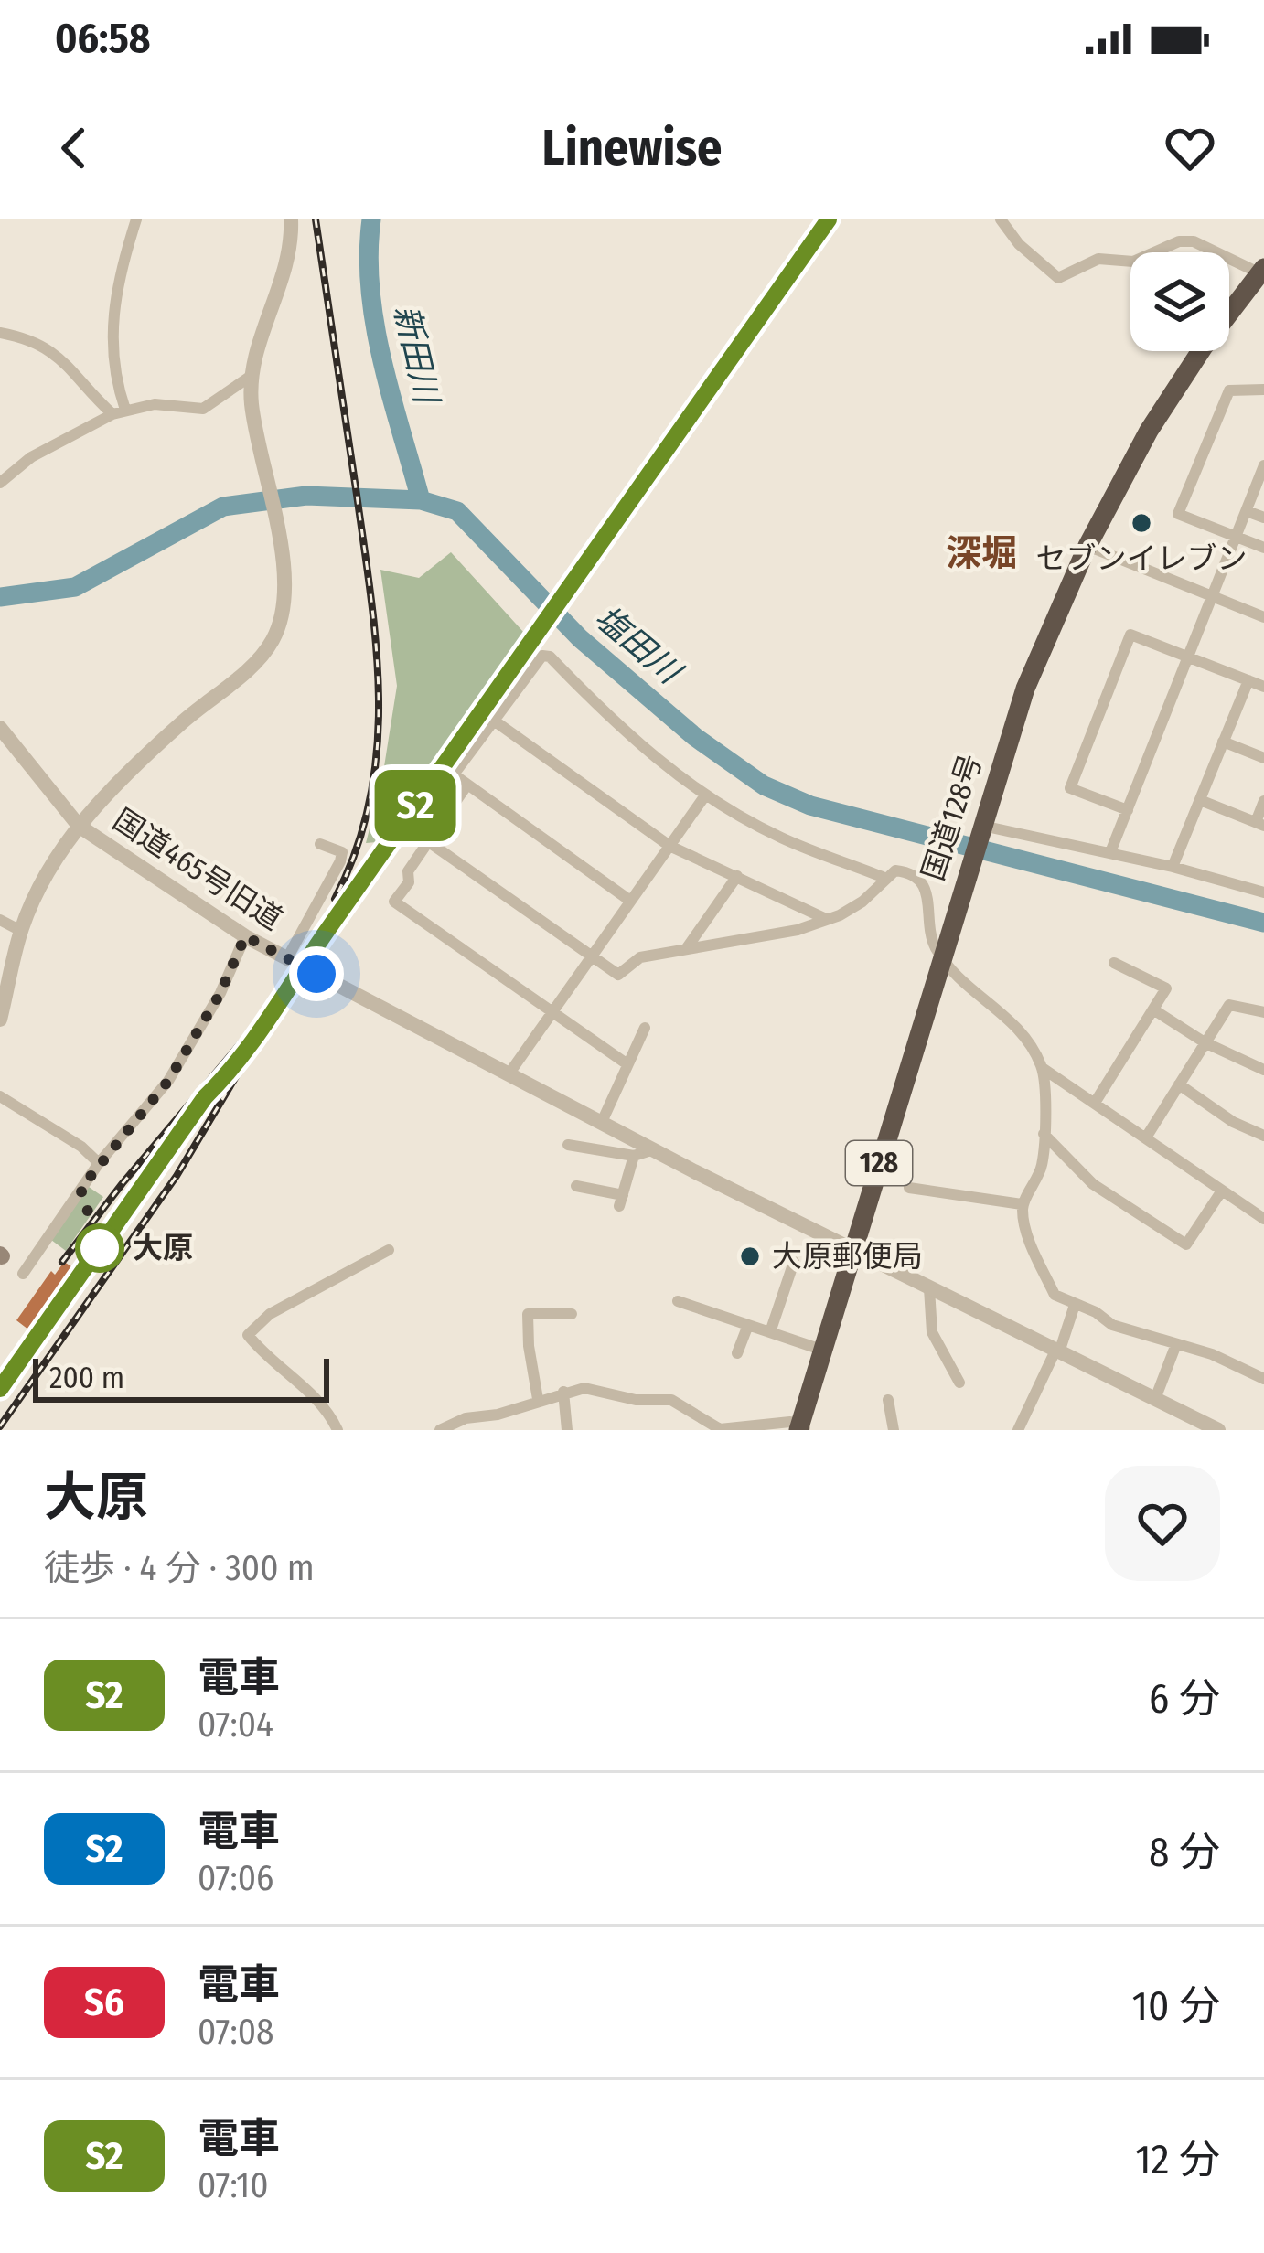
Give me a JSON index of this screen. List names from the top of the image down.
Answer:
{
  "streets": {
    "highway": ["国道128号", "128"],
    "street": ["国道465号旧道"]
  },
  "crossings": [
    ["国道128号", "国道465号旧道"]
  ],
  "districts": ["深堀"],
  "water": ["新田川", "塩田川"],
  "places": ["セブンイレブン", "大原", "大原郵便局"],
  "scale_bar": "200 m",
  "page": {
    "status": "06:58",
    "header": "Linewise",
    "on_map": "S2",
    "scale": "200 m",
    "heading": ["大原", "徒歩 · 4 分 · 300 m"],
    "list": [
      {
        "mark": "S2",
        "name": "電車",
        "note": "07:04",
        "value": "6 分"
      },
      {
        "mark": "S2",
        "name": "電車",
        "note": "07:06",
        "value": "8 分"
      },
      {
        "mark": "S6",
        "name": "電車",
        "note": "07:08",
        "value": "10 分"
      },
      {
        "mark": "S2",
        "name": "電車",
        "note": "07:10",
        "value": "12 分"
      }
    ]
  }
}
